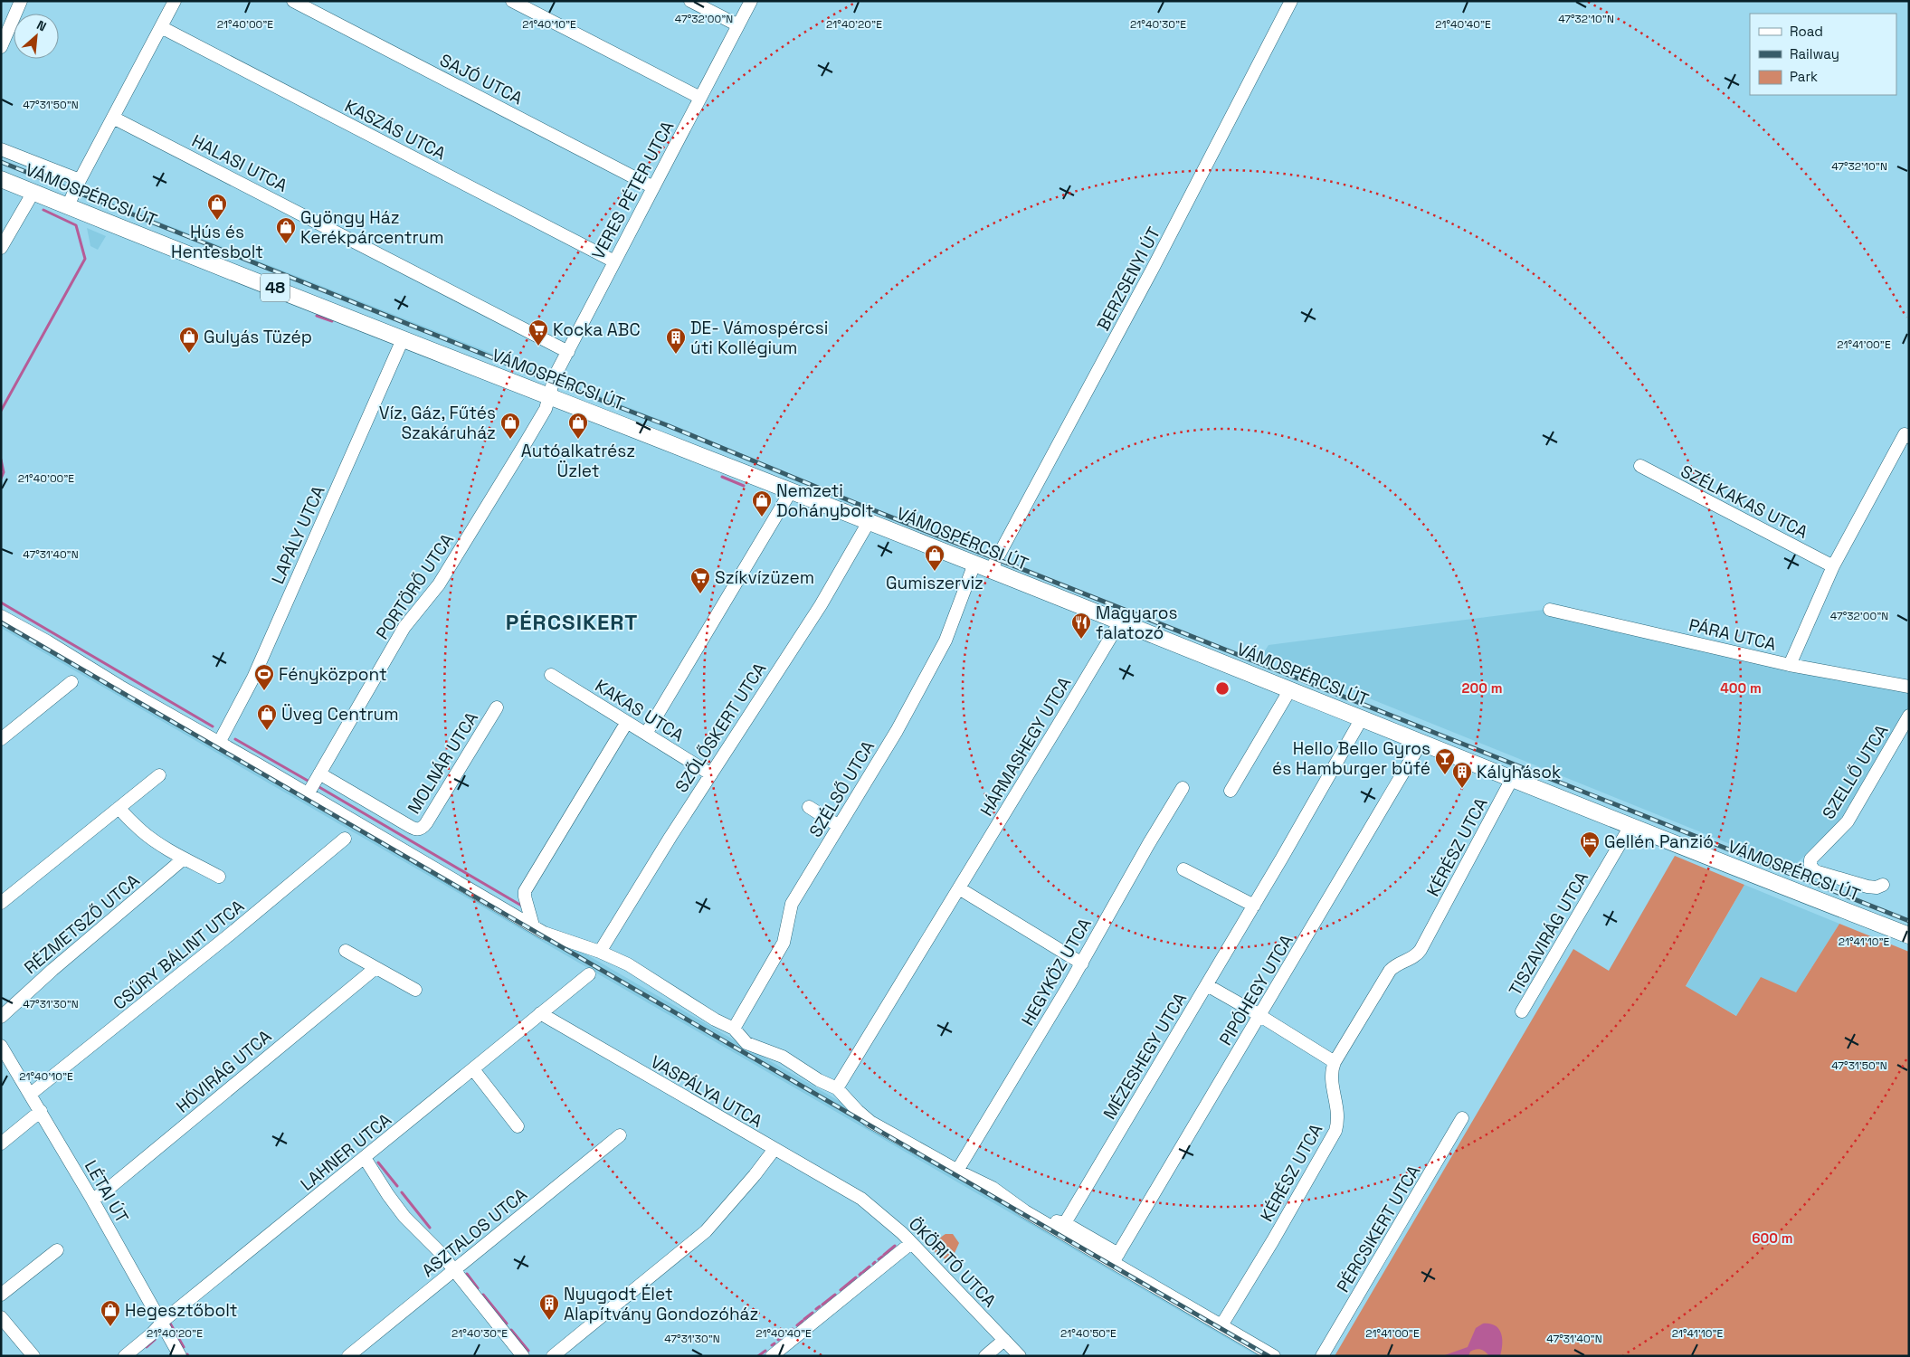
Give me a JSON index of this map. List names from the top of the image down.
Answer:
{
  "streets": {
    "main road": ["VÁMOSPÉRCSI ÚT", "48"],
    "street": [
      "SAJÓ UTCA",
      "KASZÁS UTCA",
      "HALASI UTCA",
      "VERES PÉTER UTCA",
      "BERZSENYI ÚT",
      "SZÉLKAKAS UTCA",
      "LAPÁLY UTCA",
      "PORTÖRŐ UTCA",
      "PÁRA UTCA",
      "KAKAS UTCA",
      "SZŐLŐSKERT UTCA",
      "HÁRMASHEGY UTCA",
      "MOLNÁR UTCA",
      "SZELLŐ UTCA",
      "SZÉLSŐ UTCA",
      "KÉRÉSZ UTCA",
      "RÉZMETSZŐ UTCA",
      "TISZAVIRÁG UTCA",
      "CSŰRY BÁLINT UTCA",
      "HEGYKÖZ UTCA",
      "PIPÓHEGY UTCA",
      "MÉZESHEGY UTCA",
      "HÓVIRÁG UTCA",
      "VASPÁLYA UTCA",
      "LAHNER UTCA",
      "LÉTAI ÚT",
      "PÉRCSIKERT UTCA",
      "ASZTALOS UTCA",
      "ÖKÖRITÓ UTCA"
    ]
  },
  "crossings": [
    ["SAJÓ UTCA", "VERES PÉTER UTCA"],
    ["KASZÁS UTCA", "VERES PÉTER UTCA"],
    ["HALASI UTCA", "VERES PÉTER UTCA"],
    ["VERES PÉTER UTCA", "VÁMOSPÉRCSI ÚT"],
    ["VERES PÉTER UTCA", "PORTÖRŐ UTCA"],
    ["VÁMOSPÉRCSI ÚT", "BERZSENYI ÚT"],
    ["VÁMOSPÉRCSI ÚT", "LAPÁLY UTCA"],
    ["VÁMOSPÉRCSI ÚT", "PORTÖRŐ UTCA"],
    ["VÁMOSPÉRCSI ÚT", "SZŐLŐSKERT UTCA"],
    ["VÁMOSPÉRCSI ÚT", "HÁRMASHEGY UTCA"],
    ["VÁMOSPÉRCSI ÚT", "SZÉLSŐ UTCA"],
    ["VÁMOSPÉRCSI ÚT", "KÉRÉSZ UTCA"],
    ["VÁMOSPÉRCSI ÚT", "TISZAVIRÁG UTCA"],
    ["VÁMOSPÉRCSI ÚT", "PIPÓHEGY UTCA"],
    ["VÁMOSPÉRCSI ÚT", "MÉZESHEGY UTCA"],
    ["PORTÖRŐ UTCA", "MOLNÁR UTCA"],
    ["KAKAS UTCA", "SZŐLŐSKERT UTCA"],
    ["CSŰRY BÁLINT UTCA", "LÉTAI ÚT"],
    ["HÓVIRÁG UTCA", "LÉTAI ÚT"],
    ["VASPÁLYA UTCA", "LAHNER UTCA"],
    ["VASPÁLYA UTCA", "ÖKÖRITÓ UTCA"],
    ["LAHNER UTCA", "LÉTAI ÚT"]
  ],
  "districts": ["PÉRCSIKERT"],
  "places": {
    "shop": [
      "Hús és Hentesbolt",
      "Gyöngy Ház Kerékpárcentrum",
      "Gulyás Tüzép",
      "Víz, Gáz, Fűtés Szakáruház",
      "Autóalkatrész Üzlet",
      "Nemzeti Dohánybolt",
      "Gumiszerviz",
      "Üveg Centrum",
      "Hegesztőbolt"
    ],
    "supermarket": ["Kocka ABC", "Szíkvízüzem"],
    "building": ["DE- Vámospércsi úti Kollégium", "Kályhások", "Nyugodt Élet Alapítvány Gondozóház"],
    "restaurant": ["Magyaros falatozó"],
    "sports": ["Fényközpont"],
    "bar": ["Hello Bello Gyros és Hamburger büfé"],
    "hotel": ["Gellén Panzió"]
  },
  "legend": ["Road", "Railway", "Park"],
  "north": "top right",
  "coordinates": [
    "47°32'00\"N",
    "47°32'10\"N",
    "21°40'00\"E",
    "21°40'10\"E",
    "21°40'20\"E",
    "21°40'30\"E",
    "21°40'40\"E",
    "47°31'50\"N",
    "21°41'00\"E",
    "47°31'40\"N",
    "21°41'10\"E",
    "47°31'30\"N",
    "21°40'50\"E"
  ],
  "rings": ["200 m", "400 m", "600 m"]
}
